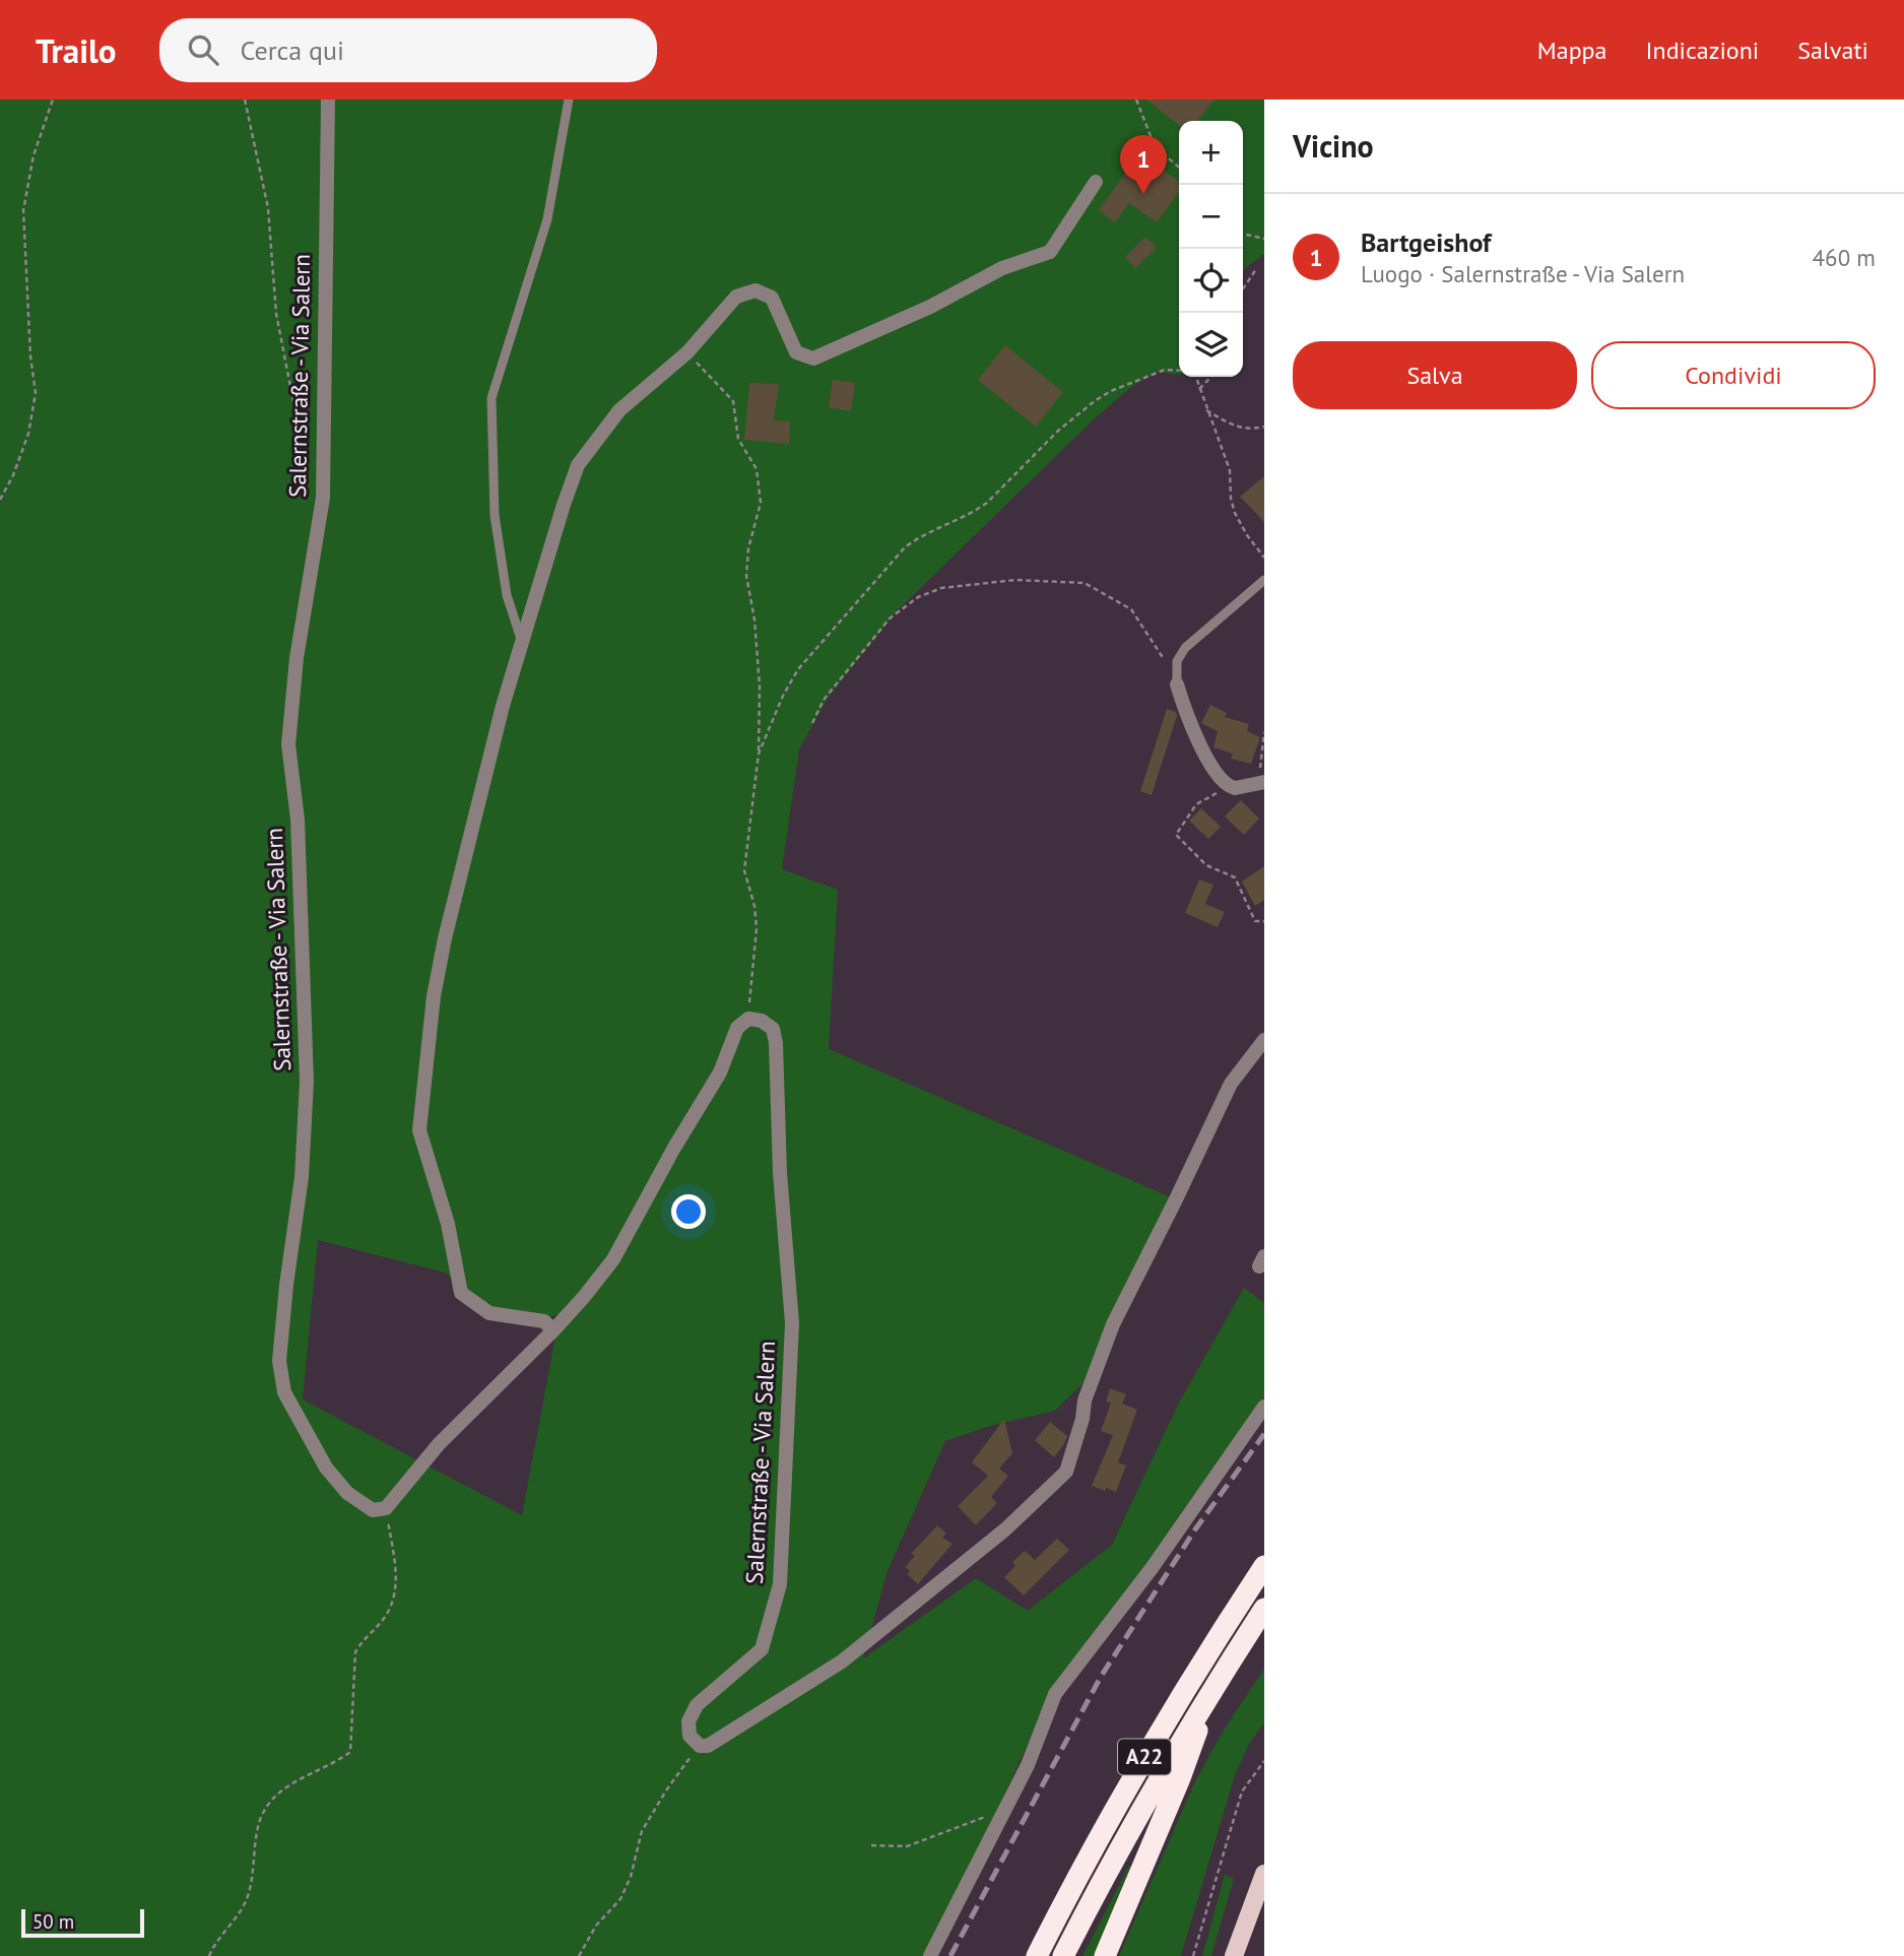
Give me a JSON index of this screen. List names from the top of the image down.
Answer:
{
  "streets": {
    "highway": ["A22"],
    "street": ["Salernstraße - Via Salern"]
  },
  "scale_bar": "50 m",
  "page": {
    "header": "Trailo",
    "search": "Cerca qui",
    "nav": ["Mappa", "Indicazioni", "Salvati"],
    "heading": "Vicino",
    "map_buttons": ["+", "−"],
    "pins": "1",
    "list": [
      {
        "mark": "1",
        "name": "Bartgeishof",
        "note": "Luogo · Salernstraße - Via Salern",
        "value": "460 m"
      }
    ],
    "buttons": ["Salva", "Condividi"],
    "scale": "50 m"
  }
}
